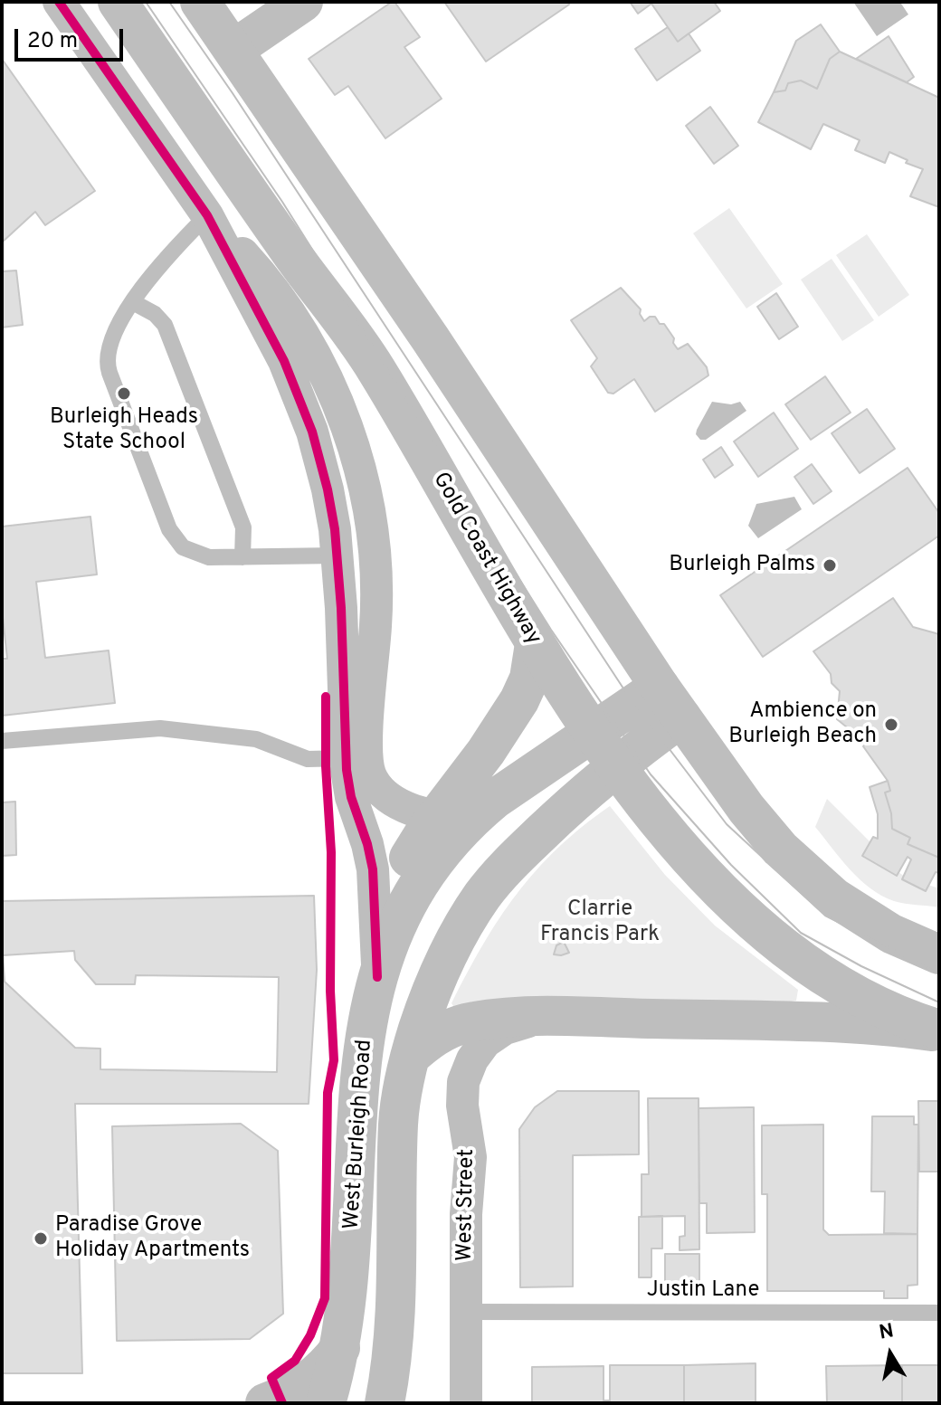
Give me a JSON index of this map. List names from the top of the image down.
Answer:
{
  "streets": {
    "main road": ["Gold Coast Highway", "West Burleigh Road"],
    "street": ["West Street"],
    "lane": ["Justin Lane"]
  },
  "crossings": [
    ["Gold Coast Highway", "West Burleigh Road"],
    ["West Street", "Justin Lane"]
  ],
  "parks": ["Clarrie Francis Park"],
  "places": [
    "Burleigh Heads State School",
    "Burleigh Palms",
    "Ambience on Burleigh Beach",
    "Paradise Grove Holiday Apartments"
  ],
  "scale_bar": "20 m",
  "north": "top"
}
